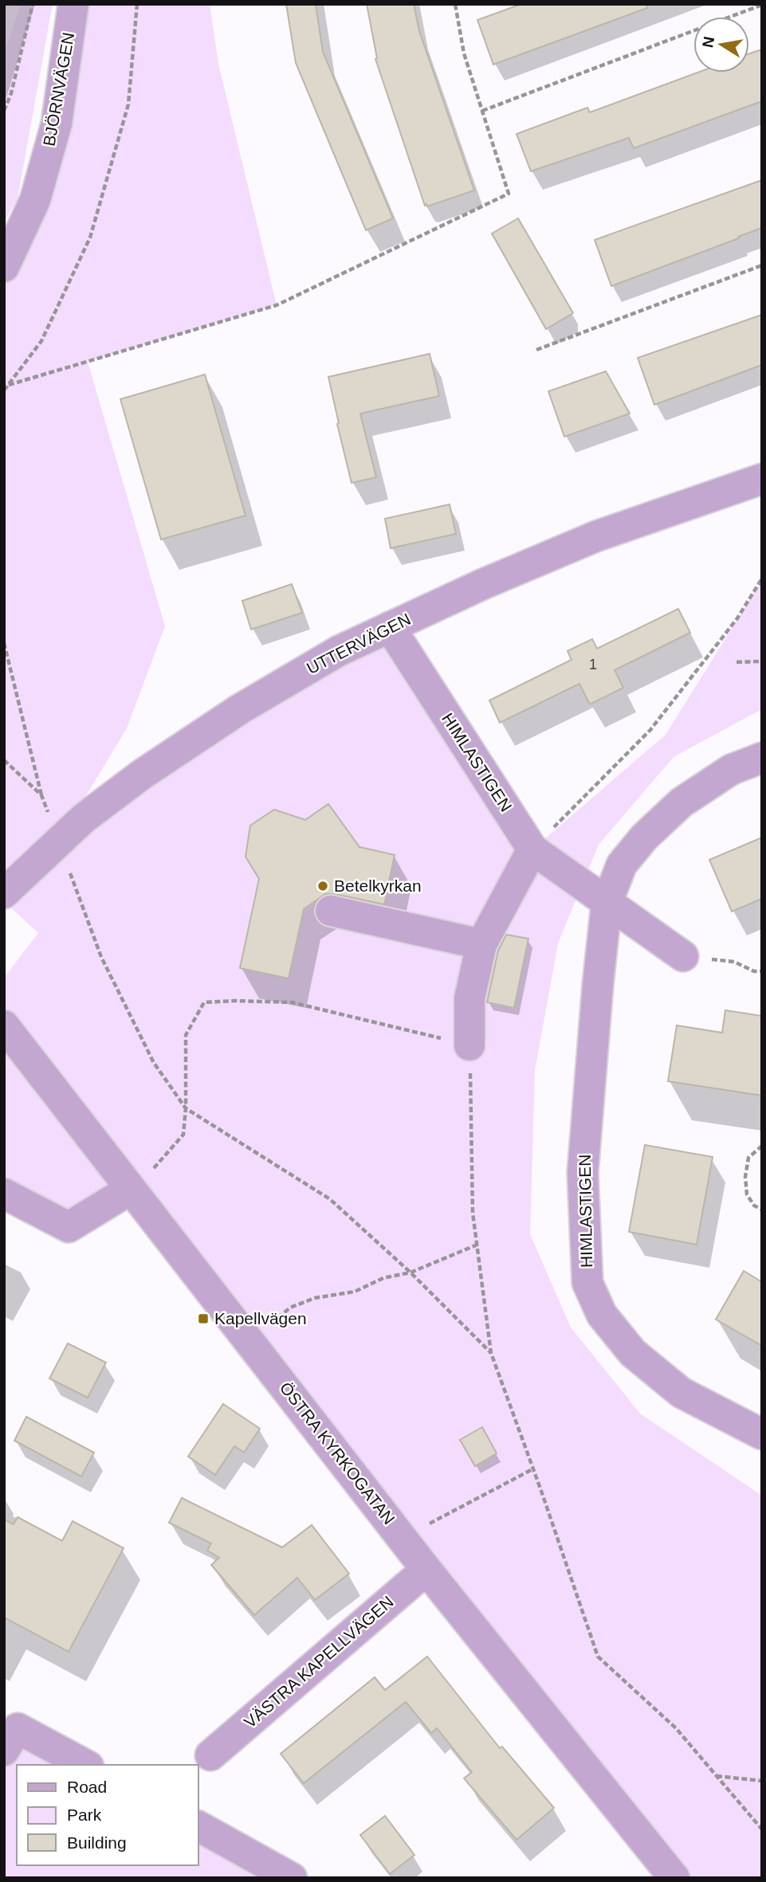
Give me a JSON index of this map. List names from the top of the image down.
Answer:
{
  "streets": {
    "street": [
      "BJÖRNVÄGEN",
      "UTTERVÄGEN",
      "HIMLASTIGEN",
      "ÖSTRA KYRKOGATAN",
      "VÄSTRA KAPELLVÄGEN"
    ]
  },
  "crossings": [
    ["UTTERVÄGEN", "HIMLASTIGEN"],
    ["ÖSTRA KYRKOGATAN", "VÄSTRA KAPELLVÄGEN"]
  ],
  "places": {
    "other": ["Betelkyrkan"],
    "transit": ["Kapellvägen"]
  },
  "house_numbers": ["1"],
  "legend": ["Road", "Park", "Building"],
  "north": "left"
}
